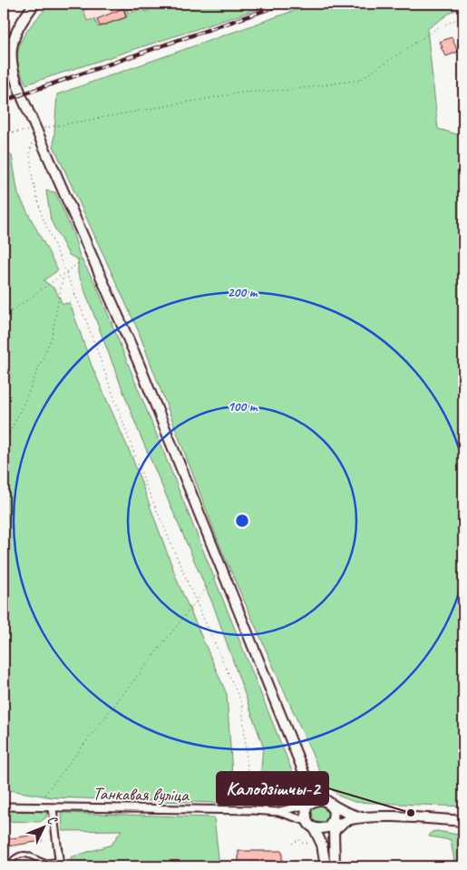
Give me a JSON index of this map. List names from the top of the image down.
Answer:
{
  "streets": {
    "street": ["Танкавая вуліца"]
  },
  "places": ["Калодзішчы-2"],
  "north": "top right",
  "rings": ["200 m", "100 m"]
}
